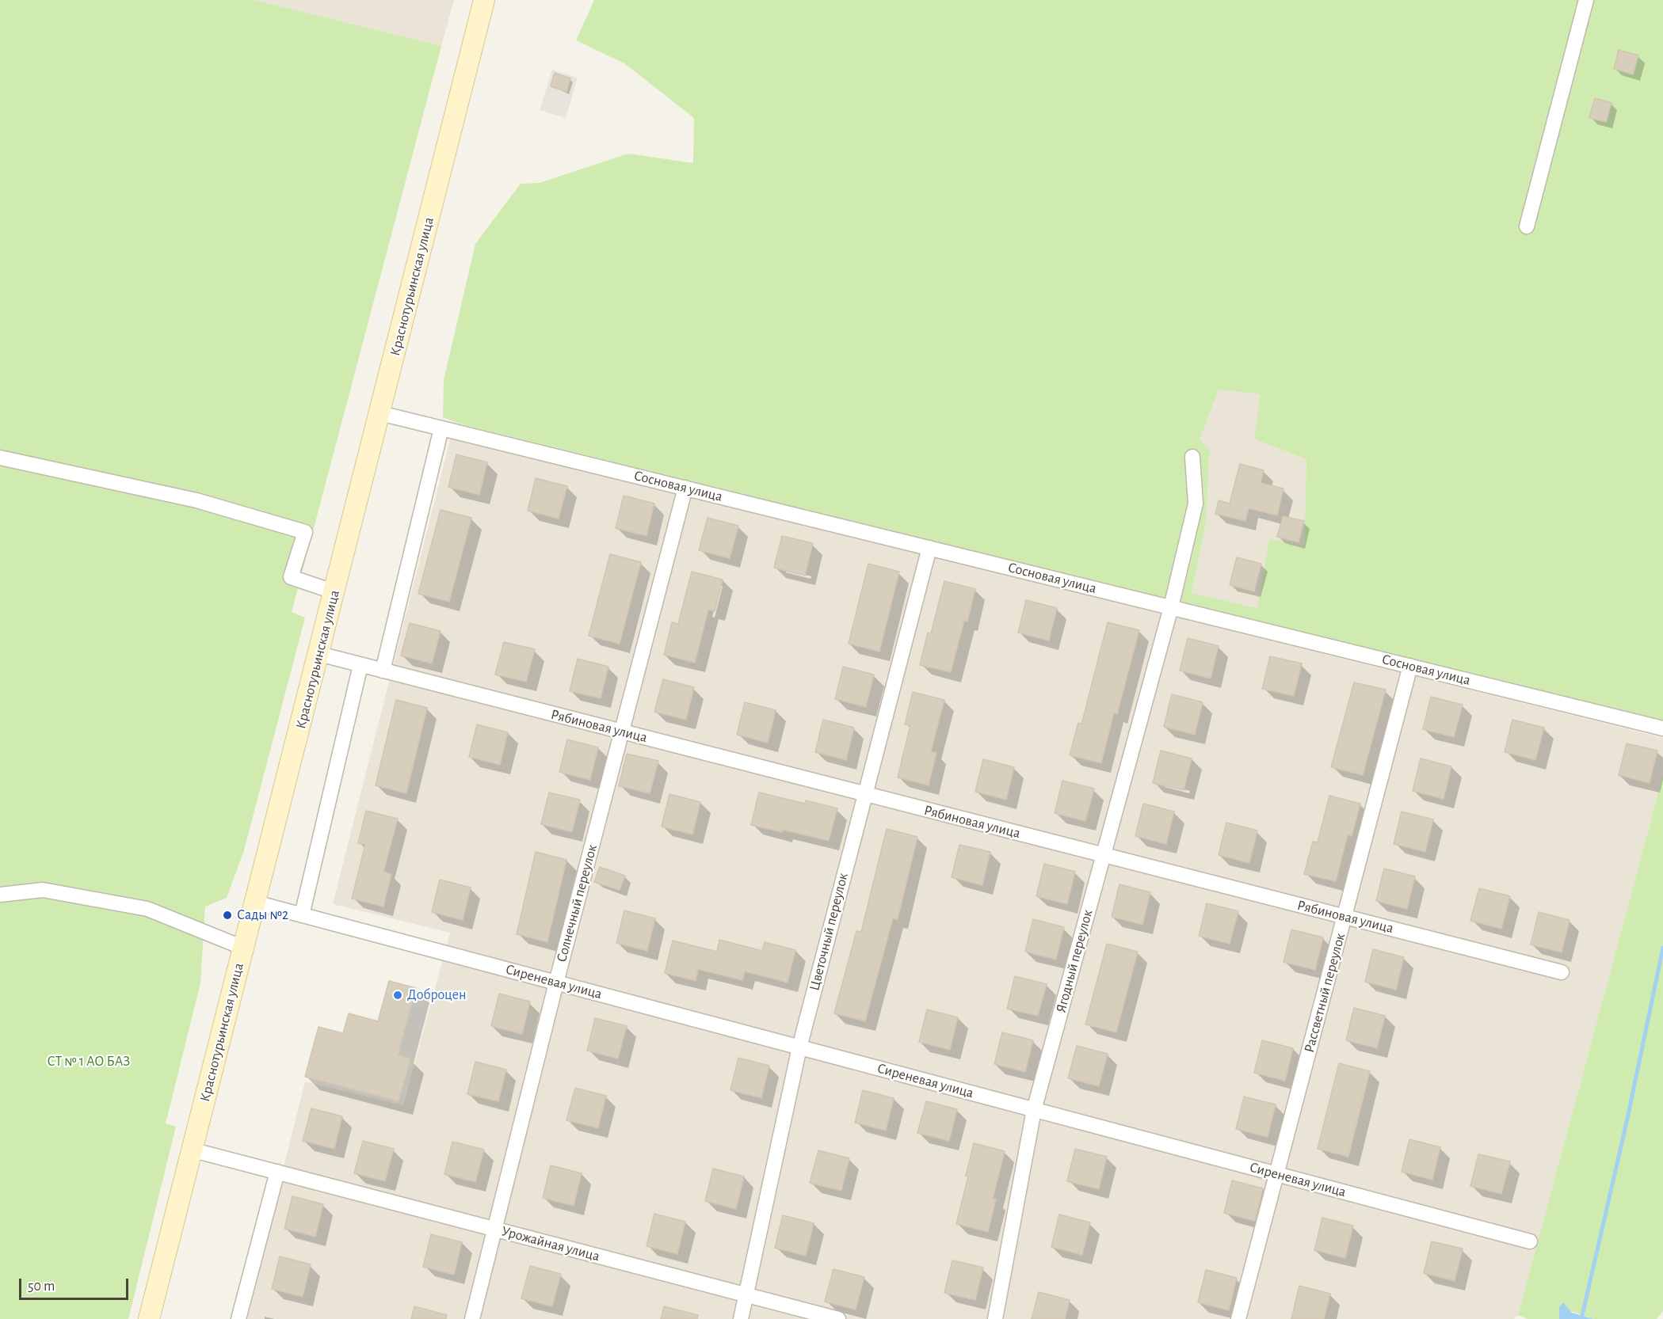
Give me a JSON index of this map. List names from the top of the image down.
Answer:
{
  "streets": {
    "main road": ["Краснотурьинская улица"],
    "street": [
      "Сосновая улица",
      "Рябиновая улица",
      "Солнечный переулок",
      "Цветочный переулок",
      "Ягодный переулок",
      "Сиреневая улица",
      "Рассветный переулок",
      "Урожайная улица"
    ]
  },
  "crossings": [
    ["Краснотурьинская улица", "Сосновая улица"],
    ["Краснотурьинская улица", "Рябиновая улица"],
    ["Краснотурьинская улица", "Сиреневая улица"],
    ["Краснотурьинская улица", "Урожайная улица"],
    ["Сосновая улица", "Солнечный переулок"],
    ["Сосновая улица", "Цветочный переулок"],
    ["Сосновая улица", "Ягодный переулок"],
    ["Сосновая улица", "Рассветный переулок"],
    ["Рябиновая улица", "Солнечный переулок"],
    ["Рябиновая улица", "Цветочный переулок"],
    ["Рябиновая улица", "Ягодный переулок"],
    ["Рябиновая улица", "Рассветный переулок"],
    ["Солнечный переулок", "Сиреневая улица"],
    ["Солнечный переулок", "Урожайная улица"],
    ["Цветочный переулок", "Сиреневая улица"],
    ["Цветочный переулок", "Урожайная улица"],
    ["Ягодный переулок", "Сиреневая улица"],
    ["Сиреневая улица", "Рассветный переулок"]
  ],
  "parks": ["СТ № 1 АО БАЗ"],
  "places": ["Сады №2", "Доброцен"],
  "scale_bar": "50 m"
}
